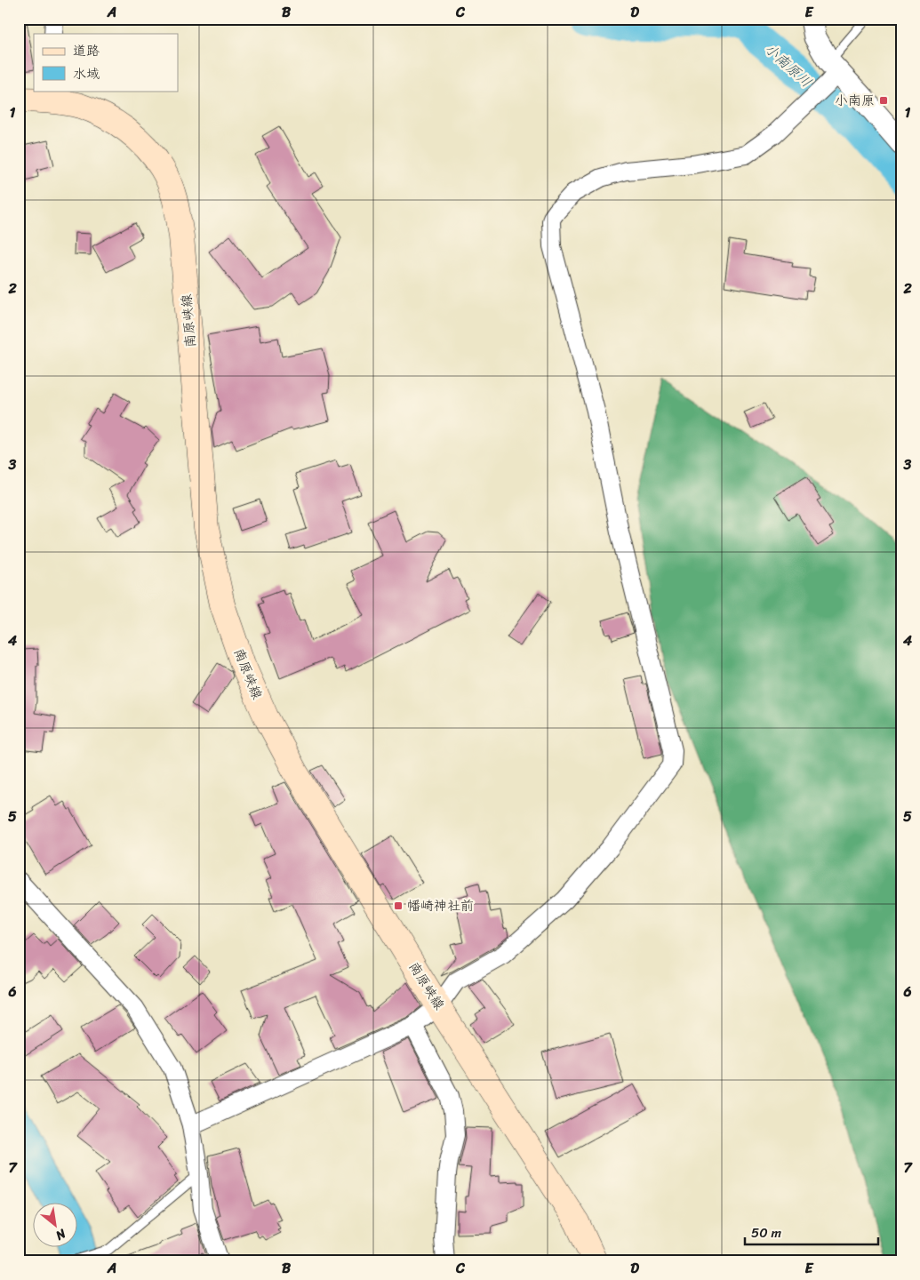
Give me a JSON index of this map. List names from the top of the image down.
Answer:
{
  "streets": {
    "main road": ["南原峡線"]
  },
  "water": ["小南原川"],
  "places": {
    "transit": ["小南原", "幡崎神社前"]
  },
  "legend": ["道路", "水域"],
  "scale_bar": "50 m",
  "north": "bottom right",
  "grid": {
    "columns": [
      "A",
      "B",
      "C",
      "D",
      "E"
    ],
    "rows": [
      "1",
      "2",
      "3",
      "4",
      "5",
      "6",
      "7"
    ]
  }
}
